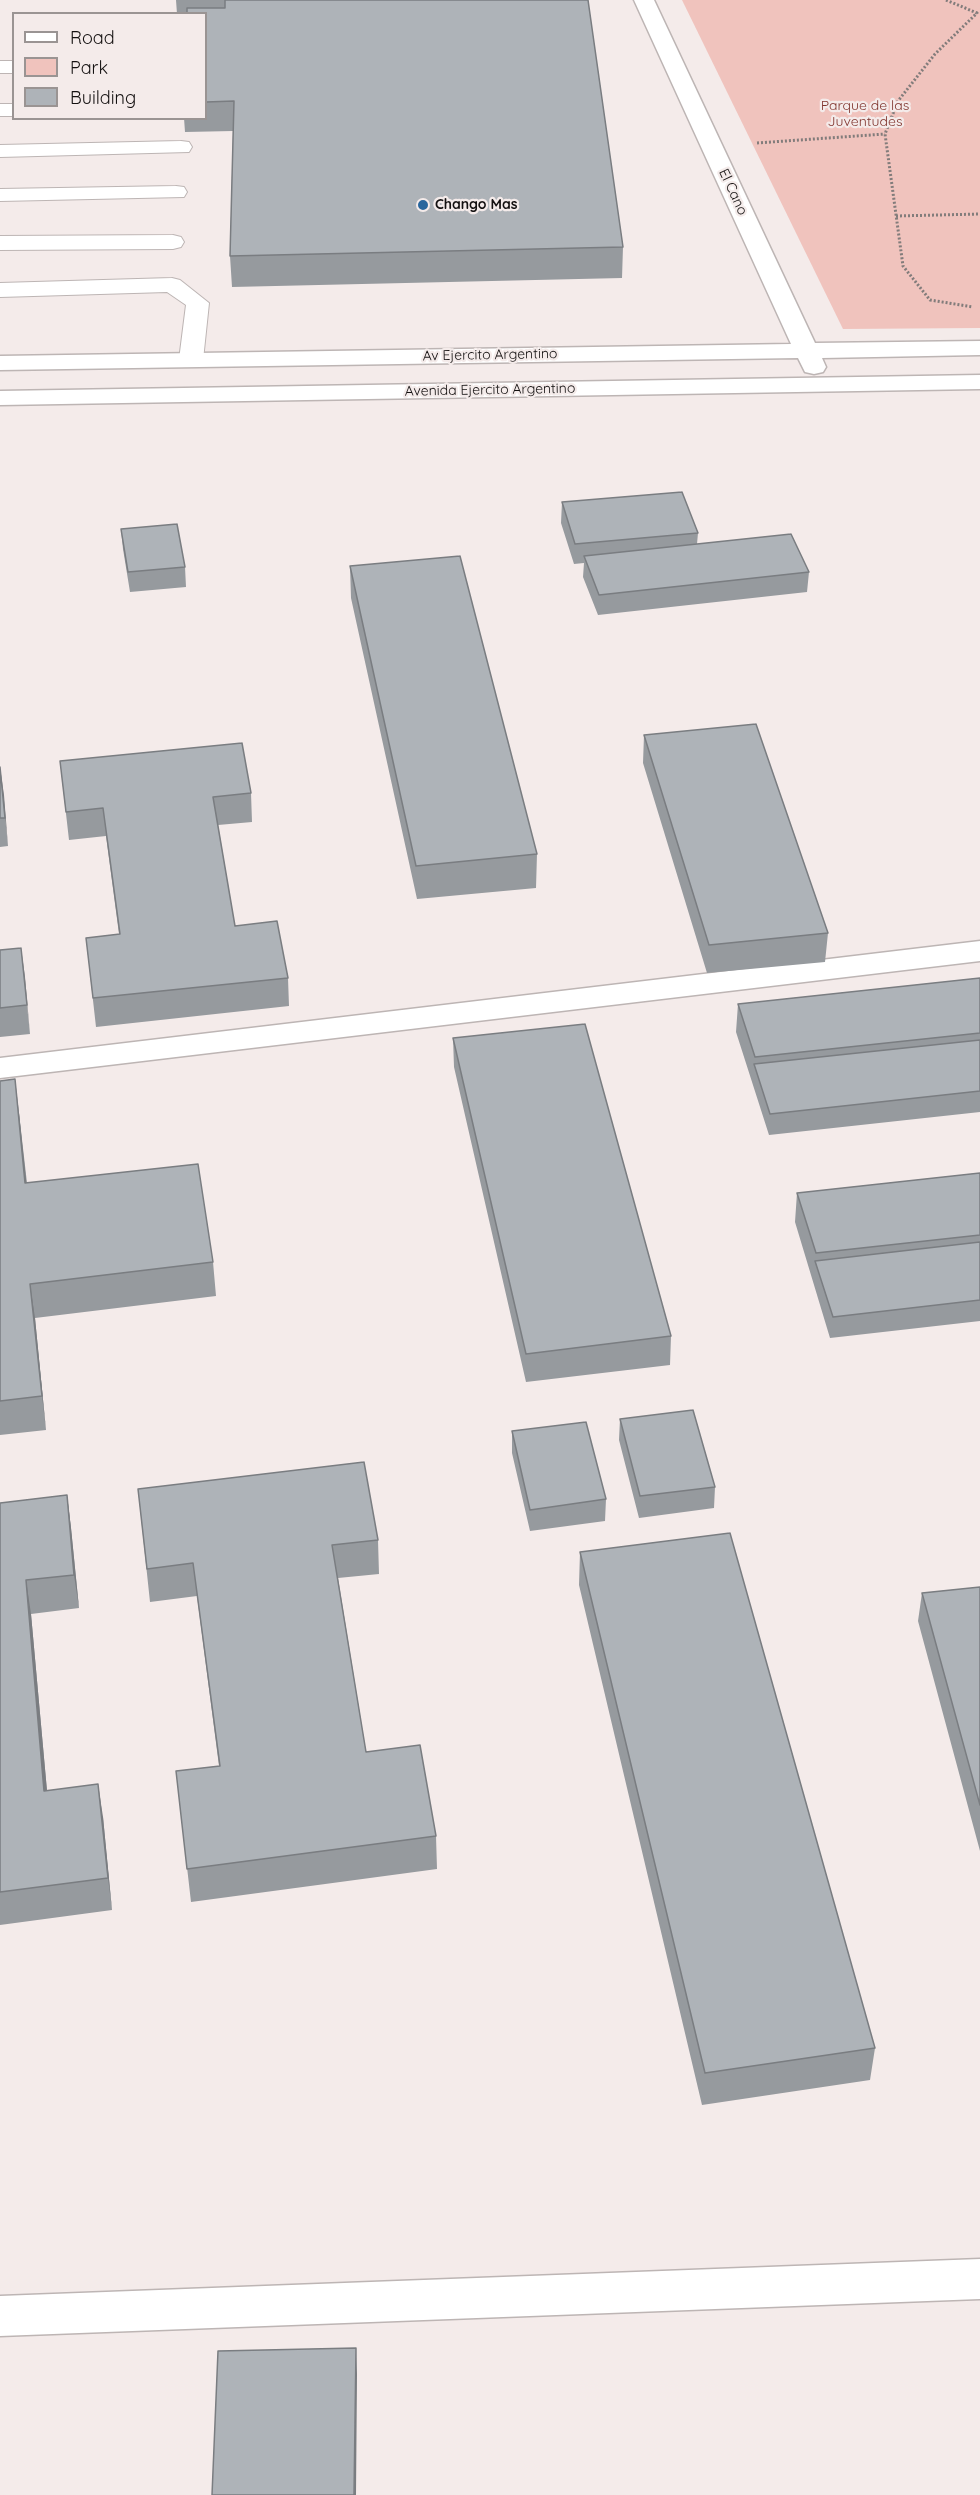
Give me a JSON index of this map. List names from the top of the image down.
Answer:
{
  "streets": {
    "street": ["El Cano", "Av Ejercito Argentino", "Avenida Ejercito Argentino"]
  },
  "crossings": [
    ["El Cano", "Av Ejercito Argentino"],
    ["El Cano", "Avenida Ejercito Argentino"]
  ],
  "parks": ["Parque de las Juventudes"],
  "places": ["Chango Mas"],
  "legend": ["Road", "Park", "Building"]
}
